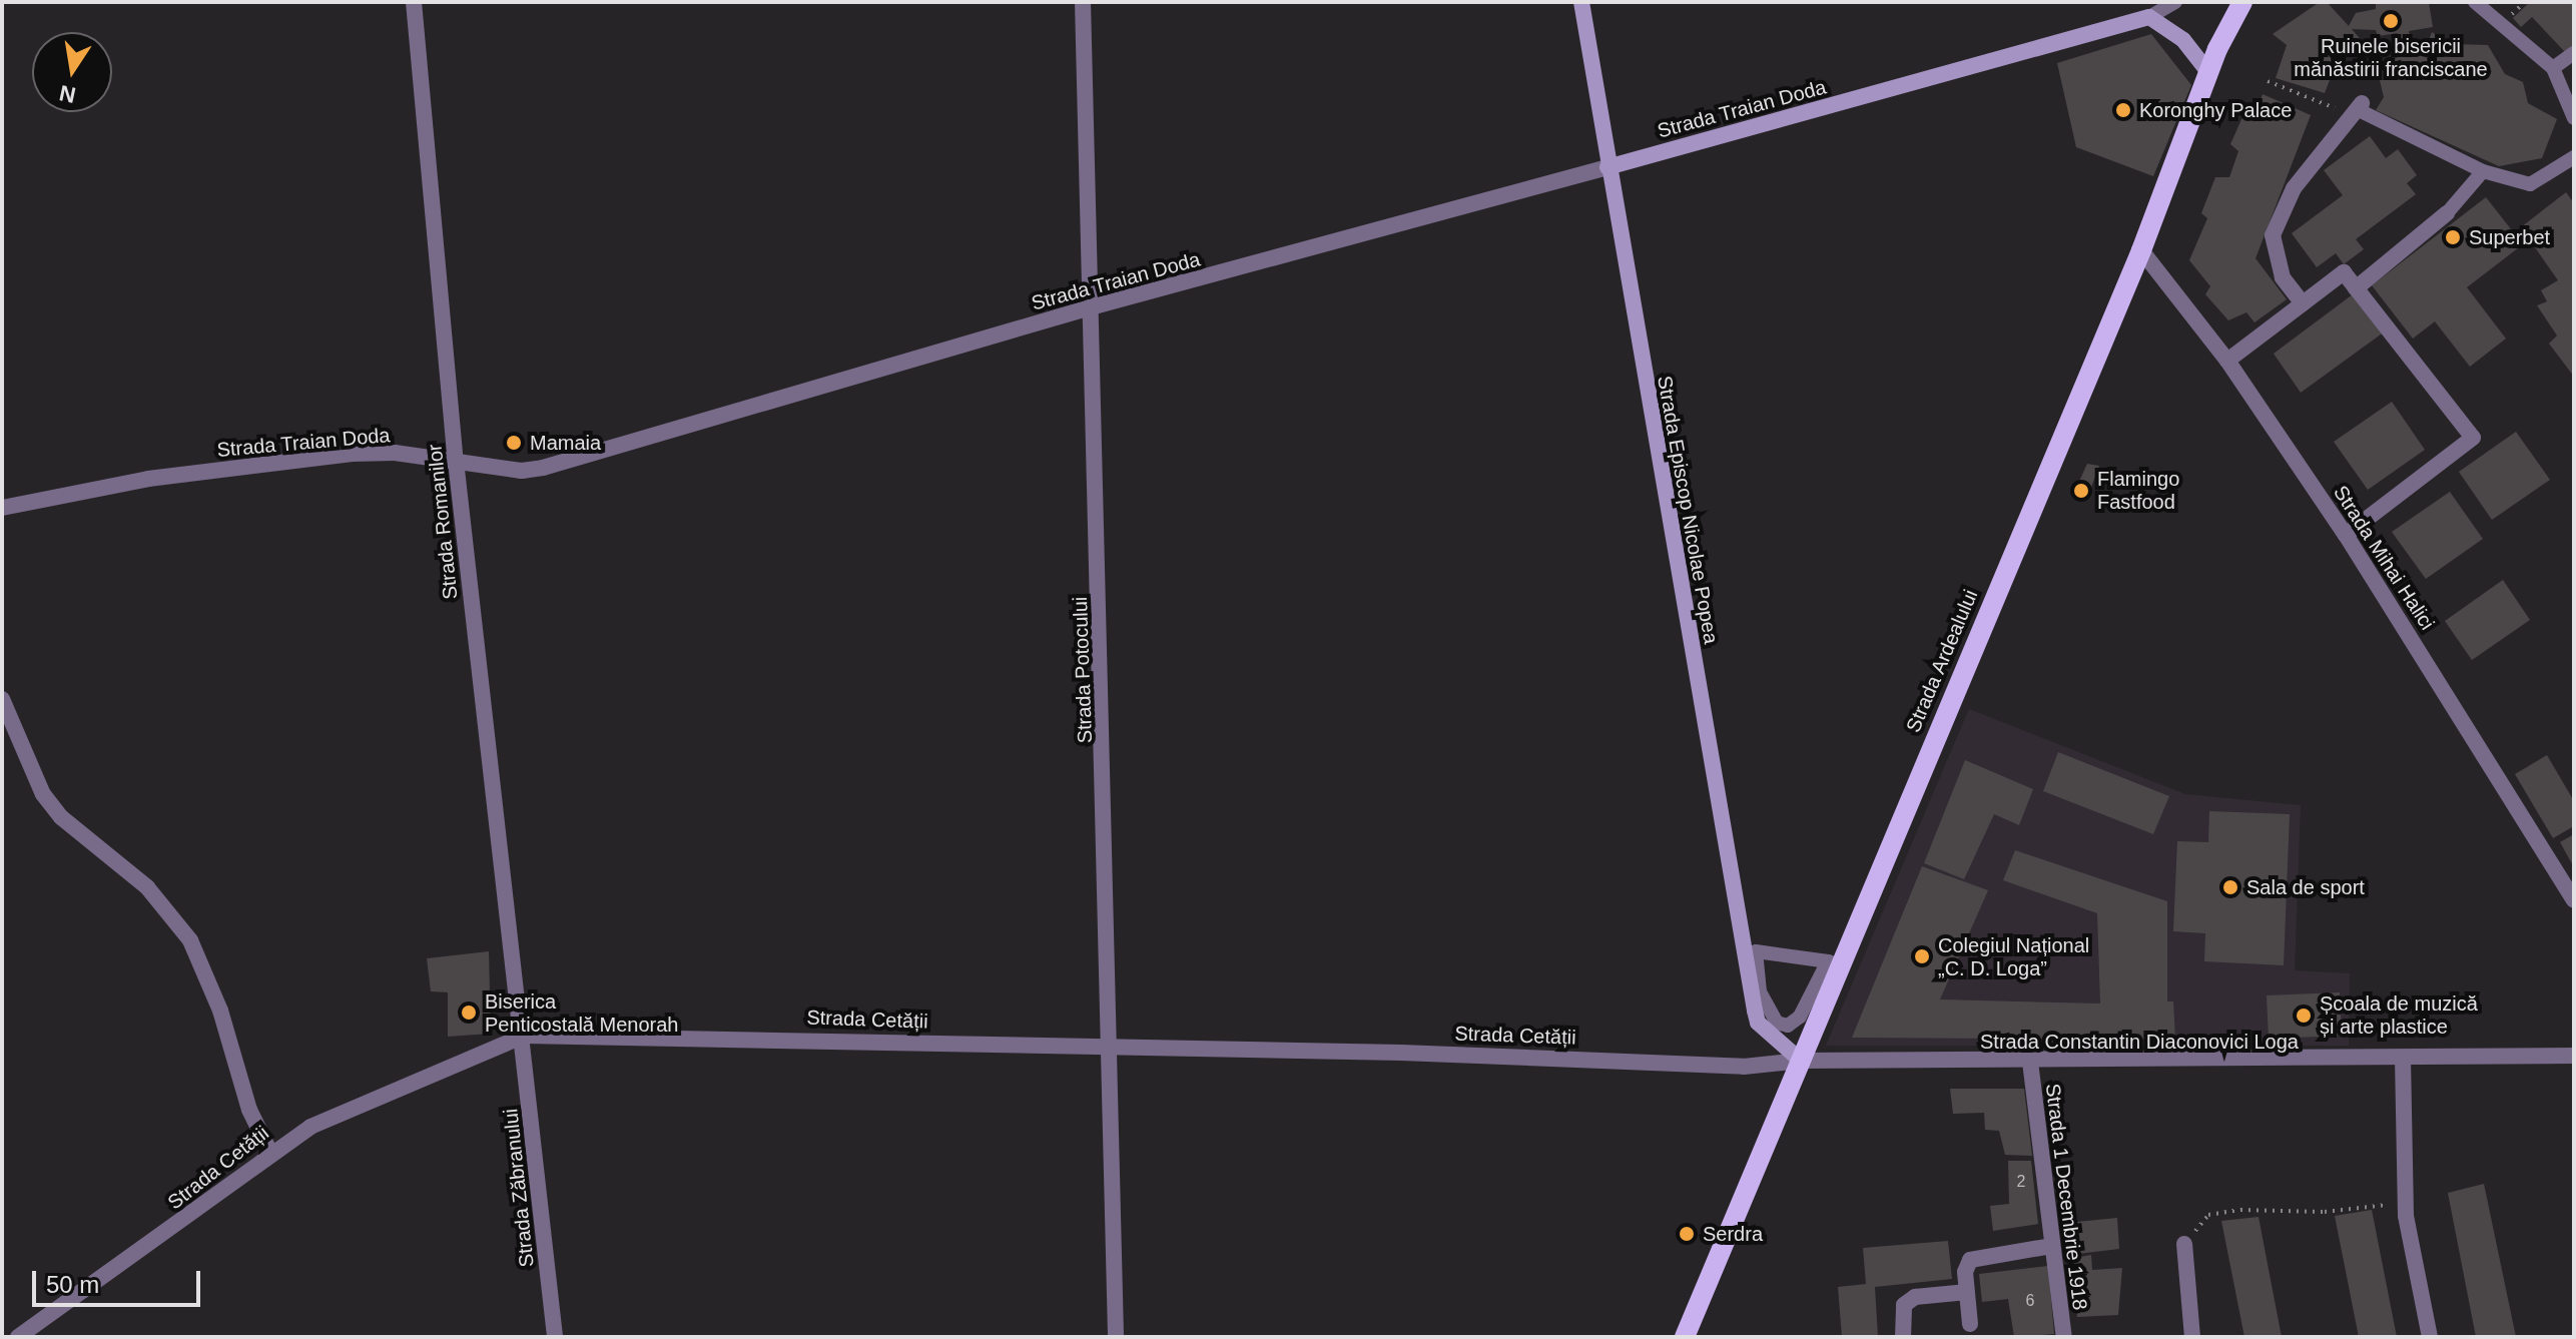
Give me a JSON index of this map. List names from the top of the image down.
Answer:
{
  "streets": {
    "main road": ["Strada Traian Doda", "Strada Episcop Nicolae Popea", "Strada Ardealului"],
    "street": [
      "Strada Romanilor",
      "Strada Mihai Halici",
      "Strada Potocului",
      "Strada Cetății",
      "Strada Constantin Diaconovici Loga",
      "Strada Zăbranului",
      "Strada 1 Decembrie 1918"
    ]
  },
  "crossings": [
    ["Strada Traian Doda", "Strada Episcop Nicolae Popea"],
    ["Strada Traian Doda", "Strada Romanilor"],
    ["Strada Traian Doda", "Strada Potocului"],
    ["Strada Episcop Nicolae Popea", "Strada Ardealului"],
    ["Strada Episcop Nicolae Popea", "Strada Cetății"],
    ["Strada Episcop Nicolae Popea", "Strada Constantin Diaconovici Loga"],
    ["Strada Romanilor", "Strada Cetății"],
    ["Strada Romanilor", "Strada Zăbranului"],
    ["Strada Mihai Halici", "Strada Ardealului"],
    ["Strada Ardealului", "Strada Cetății"],
    ["Strada Ardealului", "Strada Constantin Diaconovici Loga"],
    ["Strada Potocului", "Strada Cetății"],
    ["Strada Cetății", "Strada Constantin Diaconovici Loga"],
    ["Strada Cetății", "Strada Zăbranului"],
    ["Strada Constantin Diaconovici Loga", "Strada 1 Decembrie 1918"]
  ],
  "places": [
    "Ruinele bisericii mănăstirii franciscane",
    "Koronghy Palace",
    "Superbet",
    "Mamaia",
    "Flamingo Fastfood",
    "Sala de sport",
    "Colegiul Național „C. D. Loga”",
    "Biserica Penticostală Menorah",
    "Școala de muzică și arte plastice",
    "Serdra"
  ],
  "house_numbers": ["2", "6"],
  "scale_bar": "50 m",
  "north": "bottom"
}
